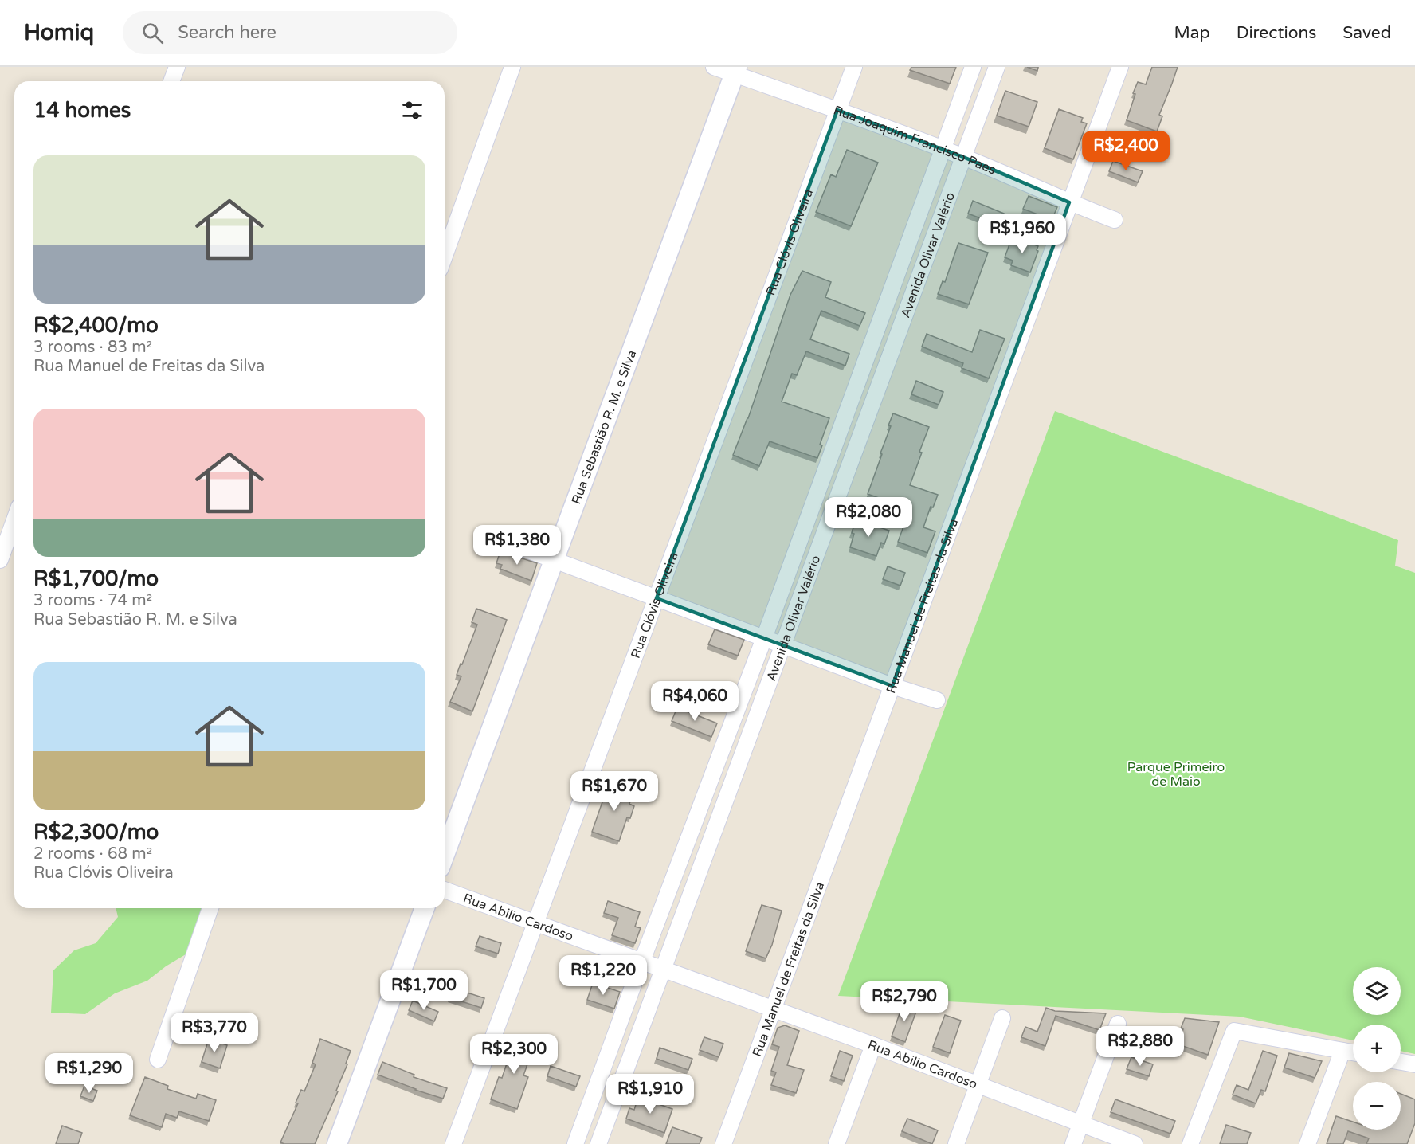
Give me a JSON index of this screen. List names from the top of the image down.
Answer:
{
  "streets": {
    "street": [
      "Rua Joaquim Francisco Paes",
      "Rua Clóvis Oliveira",
      "Avenida Olivar Valério",
      "Rua Sebastião R. M. e Silva",
      "Rua Manuel de Freitas da Silva",
      "Rua Abilio Cardoso"
    ]
  },
  "crossings": [
    ["Rua Joaquim Francisco Paes", "Rua Clóvis Oliveira"],
    ["Rua Joaquim Francisco Paes", "Avenida Olivar Valério"],
    ["Rua Joaquim Francisco Paes", "Rua Sebastião R. M. e Silva"],
    ["Rua Joaquim Francisco Paes", "Rua Manuel de Freitas da Silva"],
    ["Rua Clóvis Oliveira", "Rua Abilio Cardoso"],
    ["Avenida Olivar Valério", "Rua Abilio Cardoso"],
    ["Rua Manuel de Freitas da Silva", "Rua Abilio Cardoso"]
  ],
  "parks": ["Parque Primeiro de Maio"],
  "page": {
    "header": "Homiq",
    "search": "Search here",
    "nav": ["Map", "Directions", "Saved"],
    "heading": "14 homes",
    "price": [
      "R$2,400",
      "R$1,960",
      "R$2,080",
      "R$1,380",
      "R$4,060",
      "R$1,670",
      "R$1,220",
      "R$1,700",
      "R$2,790",
      "R$3,770",
      "R$2,880",
      "R$2,300",
      "R$1,290",
      "R$1,910"
    ],
    "list": [
      {
        "name": "R$2,400/mo",
        "note": "3 rooms · 83 m² · Rua Manuel de Freitas da Silva"
      },
      {
        "name": "R$1,700/mo",
        "note": "3 rooms · 74 m² · Rua Sebastião R. M. e Silva"
      },
      {
        "name": "R$2,300/mo",
        "note": "2 rooms · 68 m² · Rua Clóvis Oliveira"
      }
    ],
    "map_buttons": ["+", "−"]
  }
}
